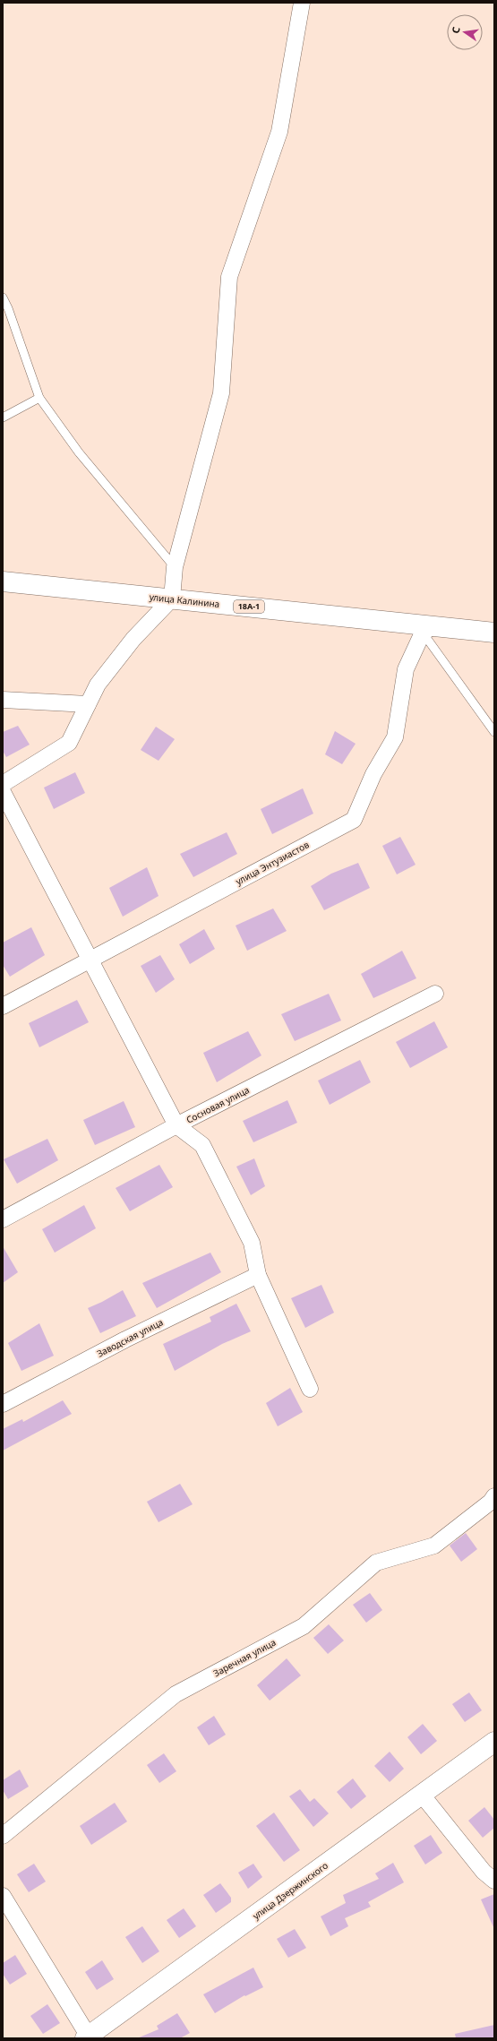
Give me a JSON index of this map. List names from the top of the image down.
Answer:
{
  "streets": {
    "street": [
      "улица Калинина",
      "18А-1",
      "улица Энтузиастов",
      "Сосновая улица",
      "Заводская улица",
      "Заречная улица",
      "улица Дзержинского"
    ]
  },
  "crossings": [
    ["улица Калинина", "улица Энтузиастов"]
  ],
  "north": "left"
}
